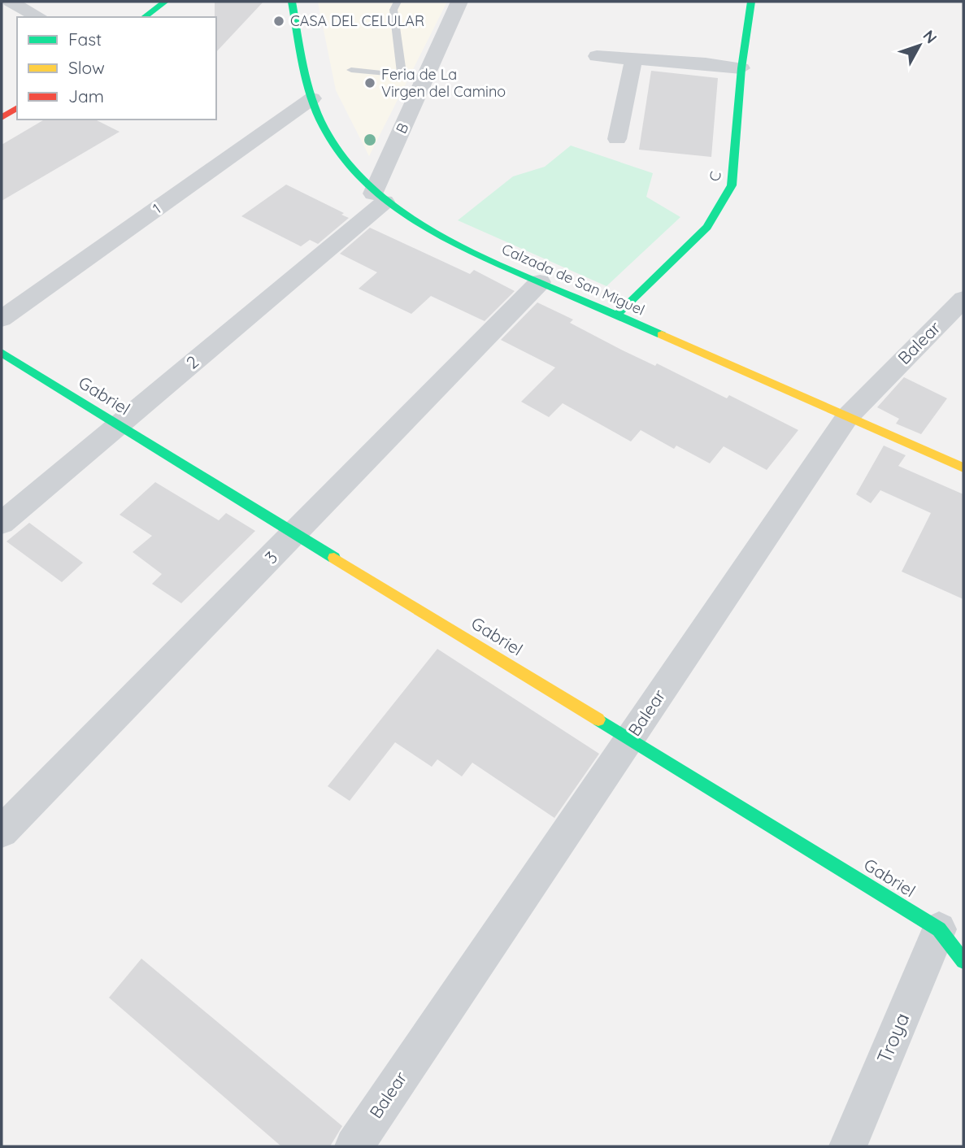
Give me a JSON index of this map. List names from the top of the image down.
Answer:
{
  "streets": {
    "street": [
      "B",
      "C",
      "1",
      "Calzada de San Miguel",
      "Balear",
      "2",
      "Gabriel",
      "3",
      "Troya"
    ]
  },
  "crossings": [
    ["B", "Calzada de San Miguel"],
    ["B", "2"],
    ["C", "Calzada de San Miguel"],
    ["1", "Calzada de San Miguel"],
    ["Calzada de San Miguel", "Balear"],
    ["Calzada de San Miguel", "2"],
    ["Calzada de San Miguel", "3"],
    ["Balear", "Gabriel"],
    ["2", "Gabriel"],
    ["Gabriel", "3"],
    ["Gabriel", "Troya"]
  ],
  "places": ["CASA DEL CELULAR", "Feria de La Virgen del Camino"],
  "legend": ["Fast", "Slow", "Jam"],
  "north": "top right"
}
